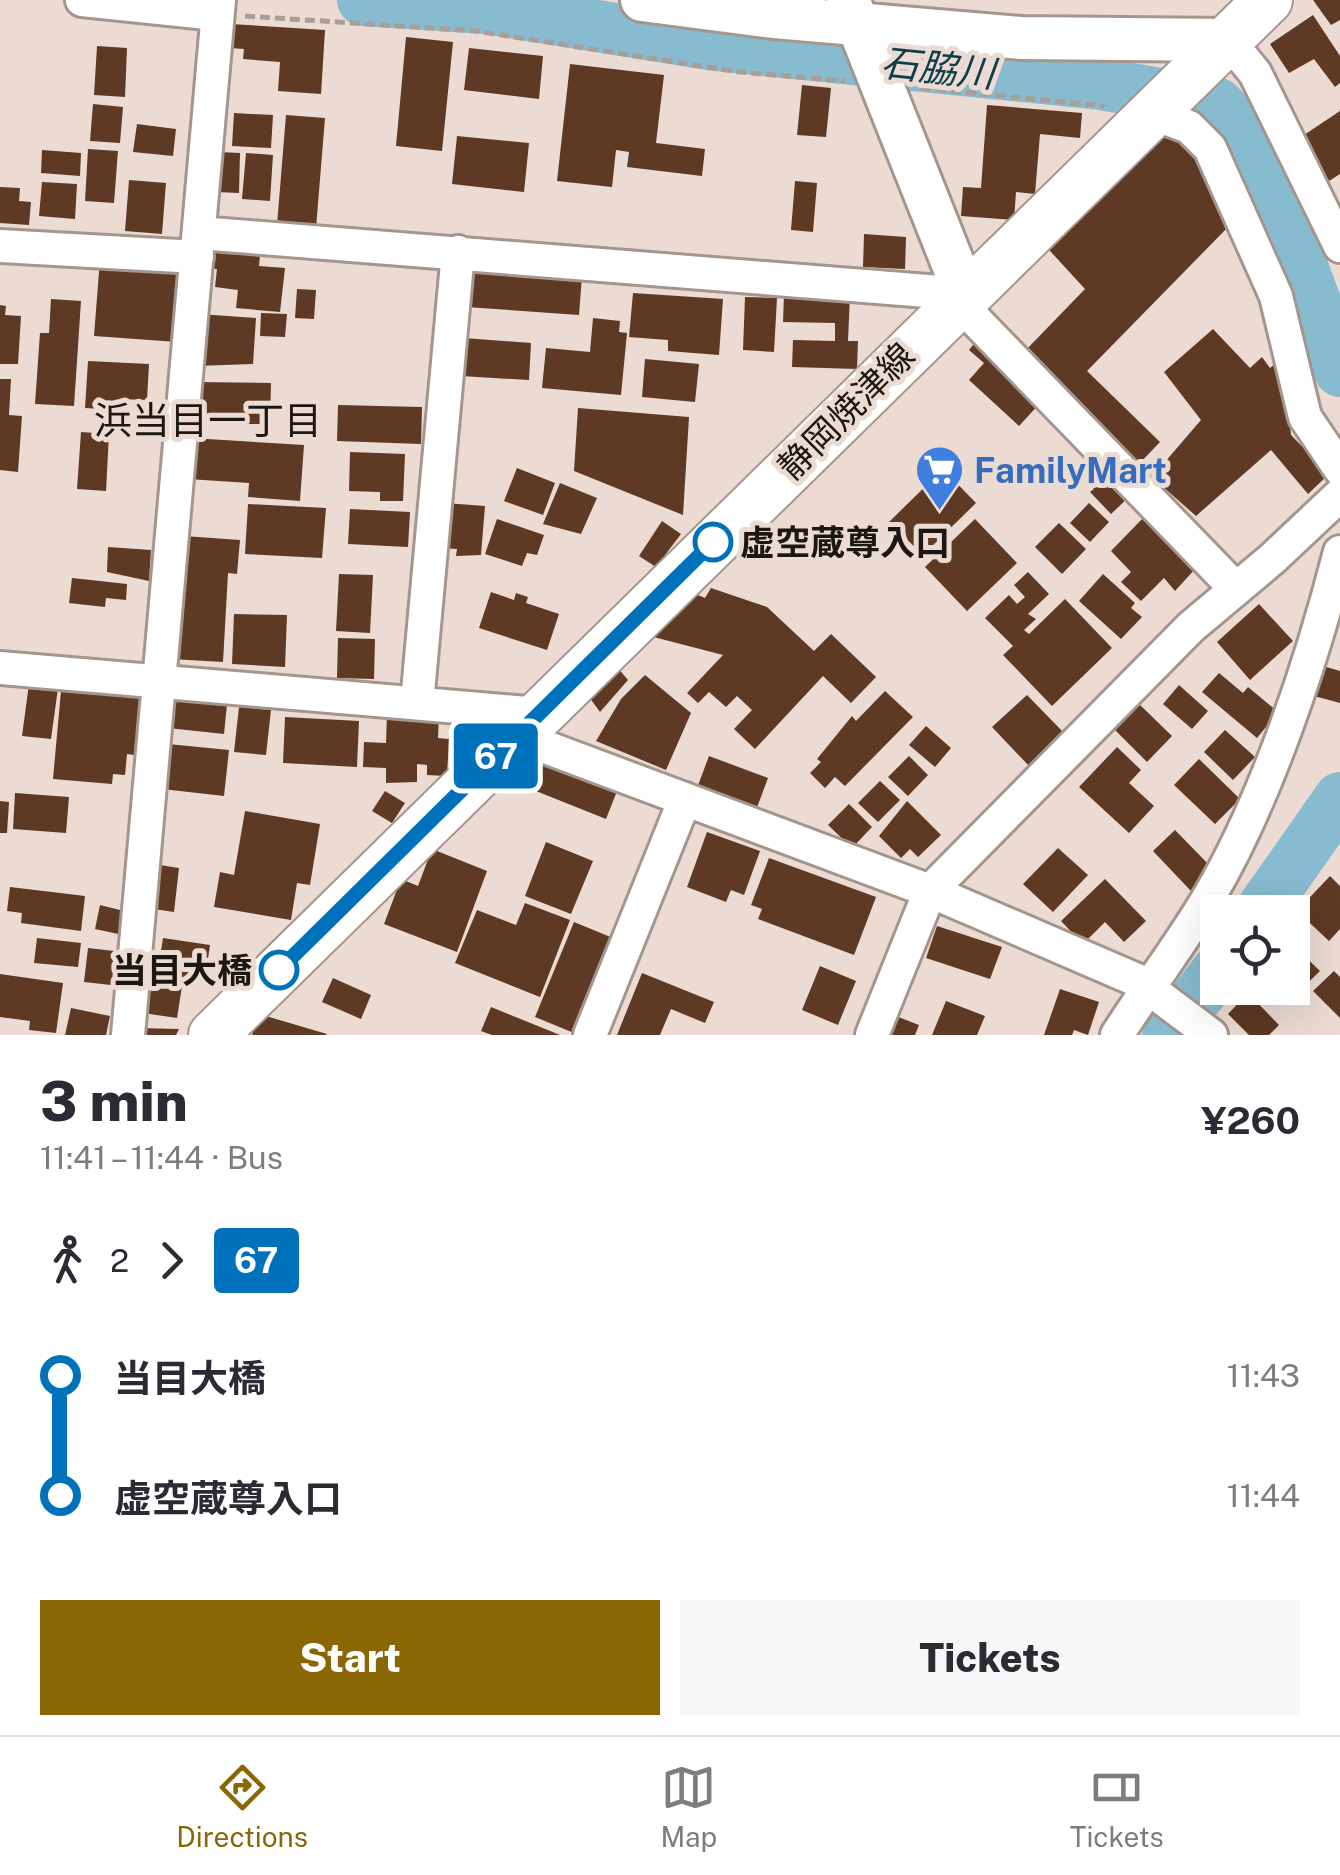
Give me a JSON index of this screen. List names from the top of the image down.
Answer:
{
  "streets": {
    "main road": ["静岡焼津線"]
  },
  "districts": ["浜当目一丁目"],
  "water": ["石脇川"],
  "places": {
    "supermarket": ["FamilyMart"],
    "other": ["虚空蔵尊入口", "当目大橋"]
  },
  "lines": ["bus line 67"],
  "page": {
    "on_map": "67",
    "heading": ["3 min", "11:41 – 11:44 · Bus", "¥260"],
    "legs": ["2", "67"],
    "list": [
      {
        "name": "当目大橋",
        "value": "11:43"
      },
      {
        "name": "虚空蔵尊入口",
        "value": "11:44"
      }
    ],
    "buttons": ["Start", "Tickets"],
    "tabs": ["Directions", "Map", "Tickets"]
  }
}
